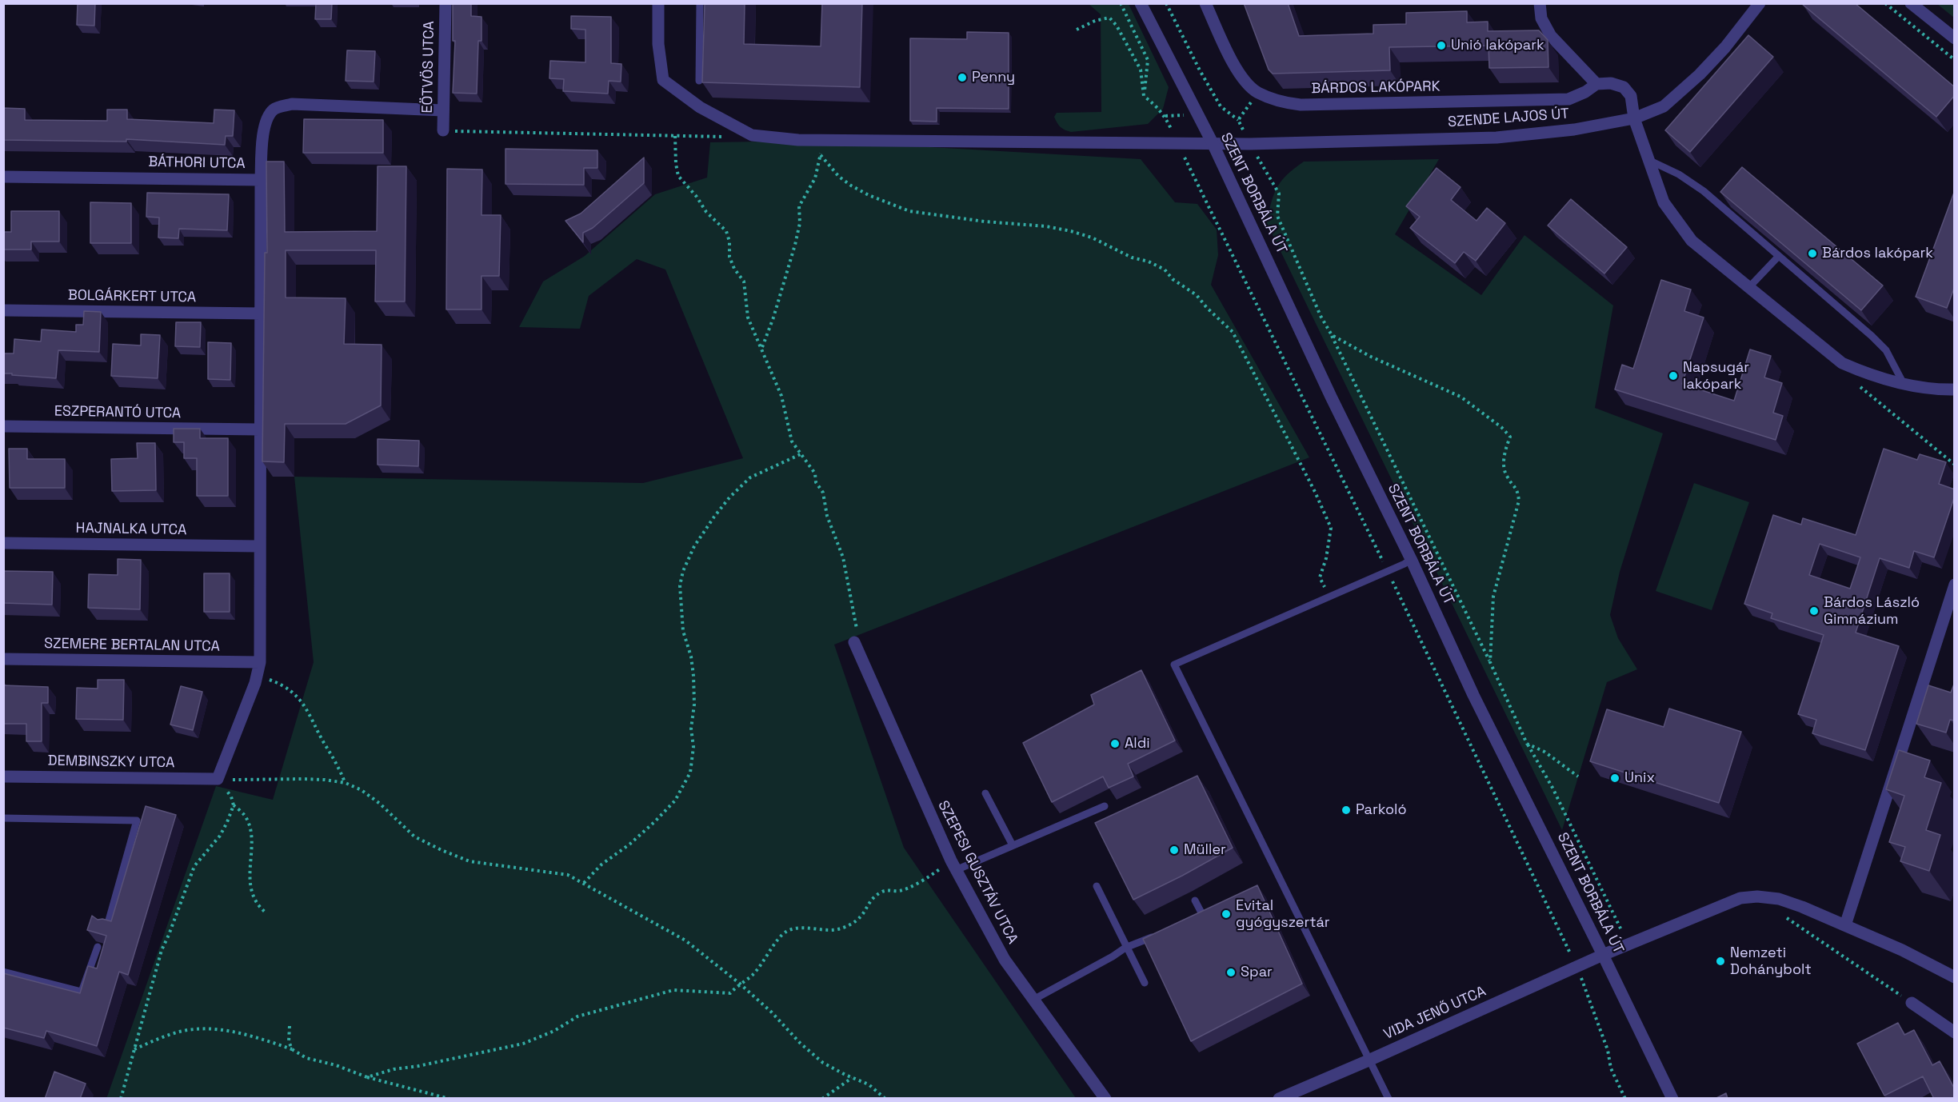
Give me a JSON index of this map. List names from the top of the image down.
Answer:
{
  "streets": {
    "street": [
      "EÖTVÖS UTCA",
      "BÁRDOS LAKÓPARK",
      "SZENDE LAJOS ÚT",
      "BÁTHORI UTCA",
      "SZENT BORBÁLA ÚT",
      "BOLGÁRKERT UTCA",
      "ESZPERANTÓ UTCA",
      "HAJNALKA UTCA",
      "SZEMERE BERTALAN UTCA",
      "DEMBINSZKY UTCA",
      "SZEPESI GUSZTÁV UTCA",
      "VIDA JENŐ UTCA"
    ]
  },
  "crossings": [
    ["EÖTVÖS UTCA", "BÁTHORI UTCA"],
    ["SZENDE LAJOS ÚT", "SZENT BORBÁLA ÚT"],
    ["SZENT BORBÁLA ÚT", "VIDA JENŐ UTCA"]
  ],
  "places": [
    "Unió lakópark",
    "Penny",
    "Bárdos lakópark",
    "Napsugár lakópark",
    "Bárdos László Gimnázium",
    "Aldi",
    "Unix",
    "Parkoló",
    "Müller",
    "Evital gyógyszertár",
    "Nemzeti Dohánybolt",
    "Spar"
  ]
}
